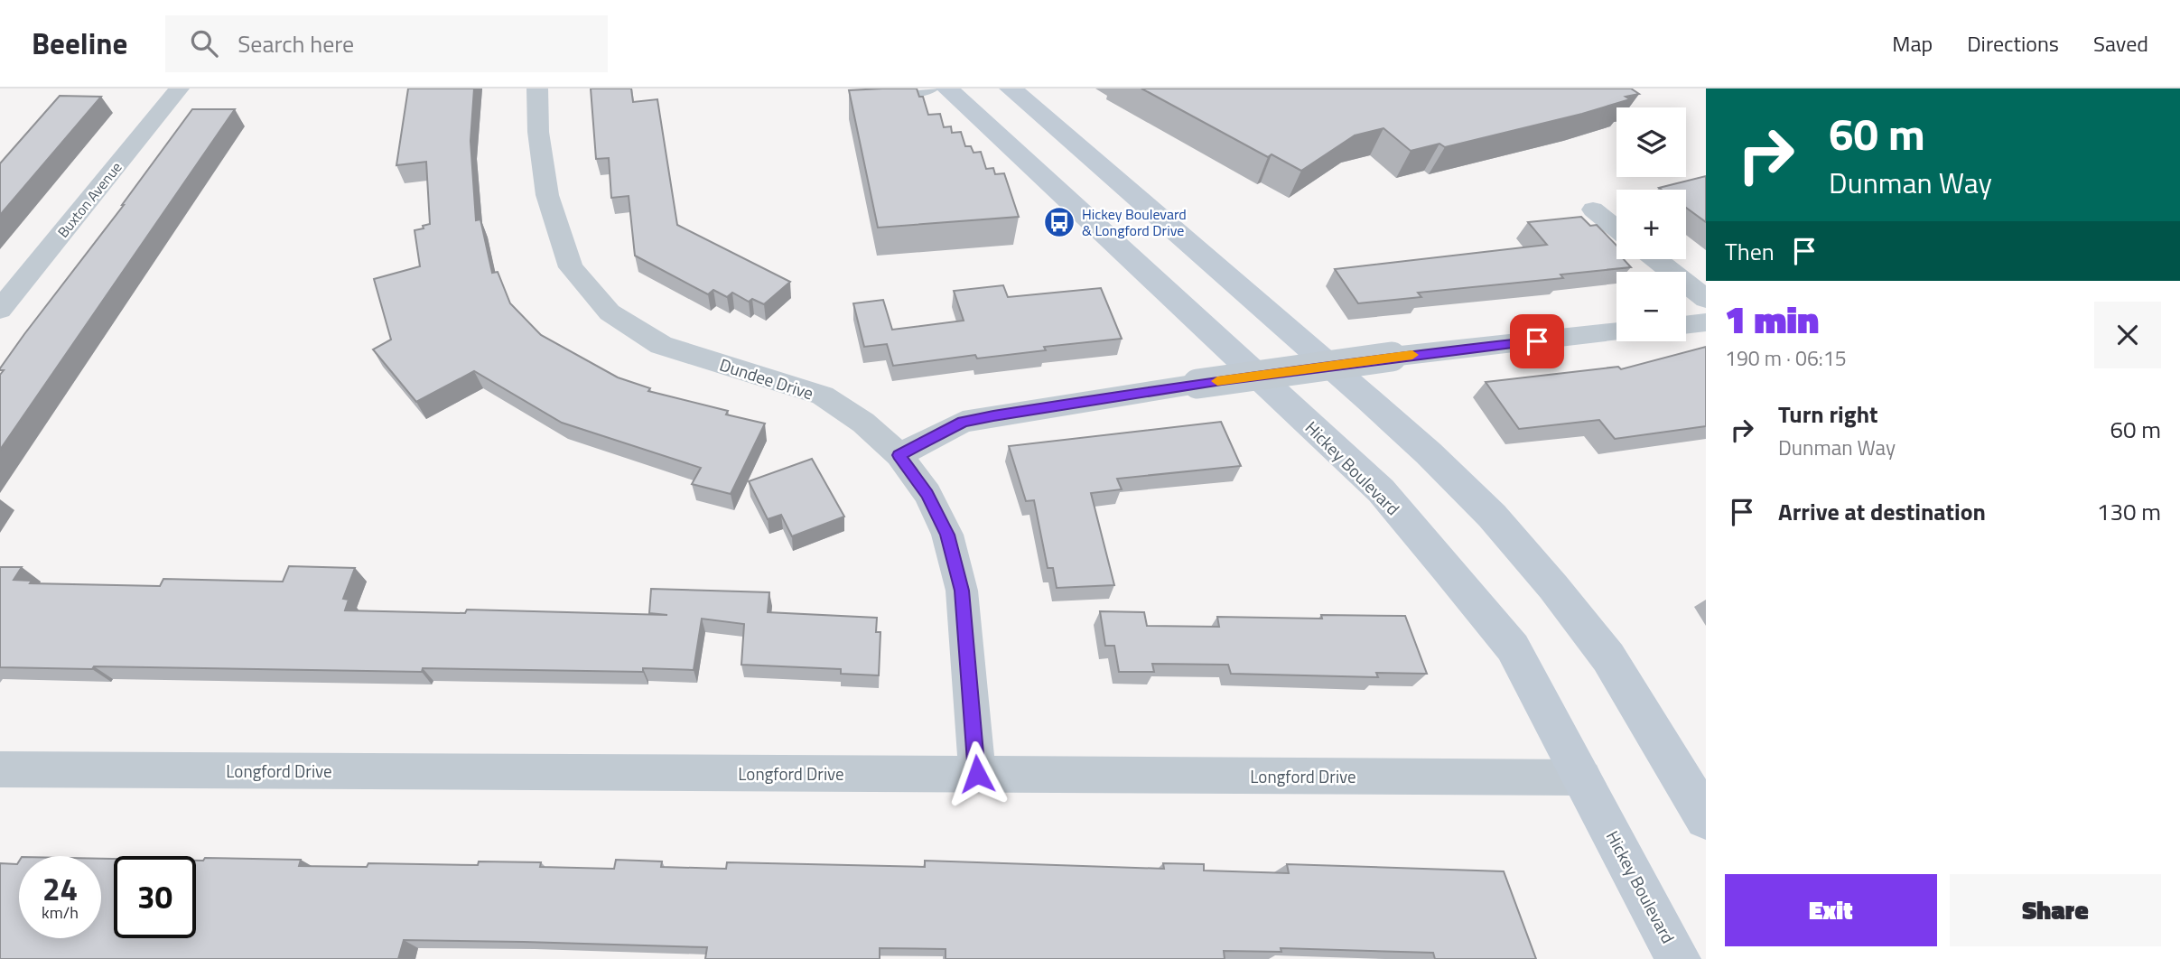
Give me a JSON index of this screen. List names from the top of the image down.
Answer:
{
  "streets": {
    "main road": ["Hickey Boulevard"],
    "street": ["Buxton Avenue", "Dundee Drive", "Longford Drive"]
  },
  "crossings": [
    ["Dundee Drive", "Longford Drive"],
    ["Hickey Boulevard", "Longford Drive"]
  ],
  "places": {
    "bus stop": ["Hickey Boulevard & Longford Drive"]
  },
  "page": {
    "header": "Beeline",
    "search": "Search here",
    "nav": ["Map", "Directions", "Saved"],
    "turn": ["60 m", "Dunman Way"],
    "map_buttons": ["+", "−"],
    "then": "Then",
    "heading": ["1 min", "190 m · 06:15"],
    "list": [
      {
        "name": "Turn right",
        "note": "Dunman Way",
        "value": "60 m"
      },
      {
        "name": "Arrive at destination",
        "value": "130 m"
      }
    ],
    "speed": "24 km/h",
    "limit": "30",
    "buttons": ["Exit", "Share"]
  }
}
